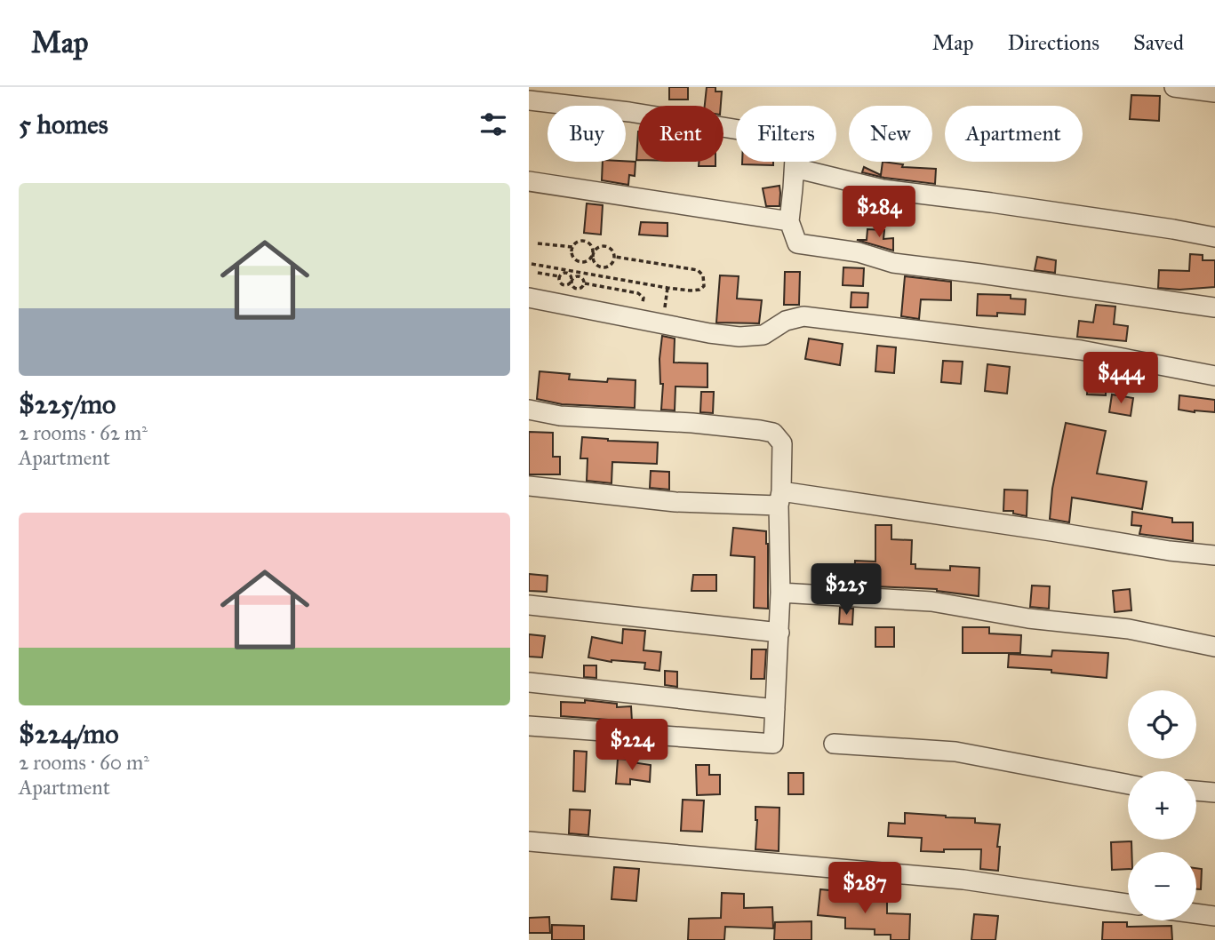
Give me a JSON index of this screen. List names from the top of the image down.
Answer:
{
  "page": {
    "header": "Map",
    "nav": ["Map", "Directions", "Saved"],
    "heading": "5 homes",
    "chip": [
      "Buy",
      "Rent",
      "Filters",
      "New",
      "Apartment"
    ],
    "list": [
      {
        "name": "$225/mo",
        "note": "2 rooms · 62 m² · Apartment"
      },
      {
        "name": "$224/mo",
        "note": "2 rooms · 60 m² · Apartment"
      }
    ],
    "price": [
      "$284",
      "$444",
      "$225",
      "$224",
      "$287"
    ],
    "map_buttons": ["+", "−"]
  }
}
